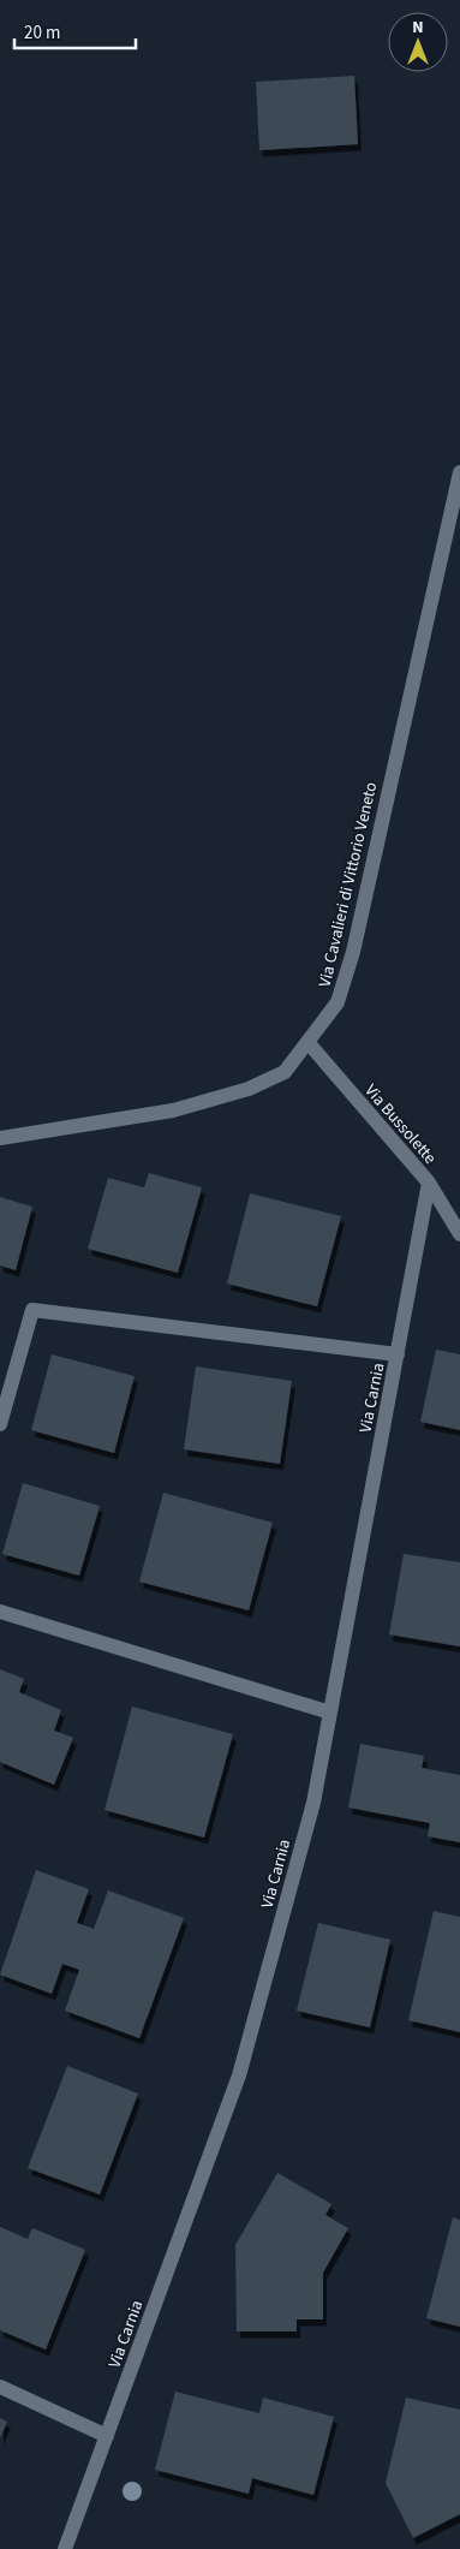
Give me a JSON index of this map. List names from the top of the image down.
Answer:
{
  "streets": {
    "street": ["Via Cavalieri di Vittorio Veneto", "Via Bussolette", "Via Carnia"]
  },
  "crossings": [
    ["Via Cavalieri di Vittorio Veneto", "Via Bussolette"],
    ["Via Bussolette", "Via Carnia"]
  ],
  "scale_bar": "20 m",
  "north": "top"
}
